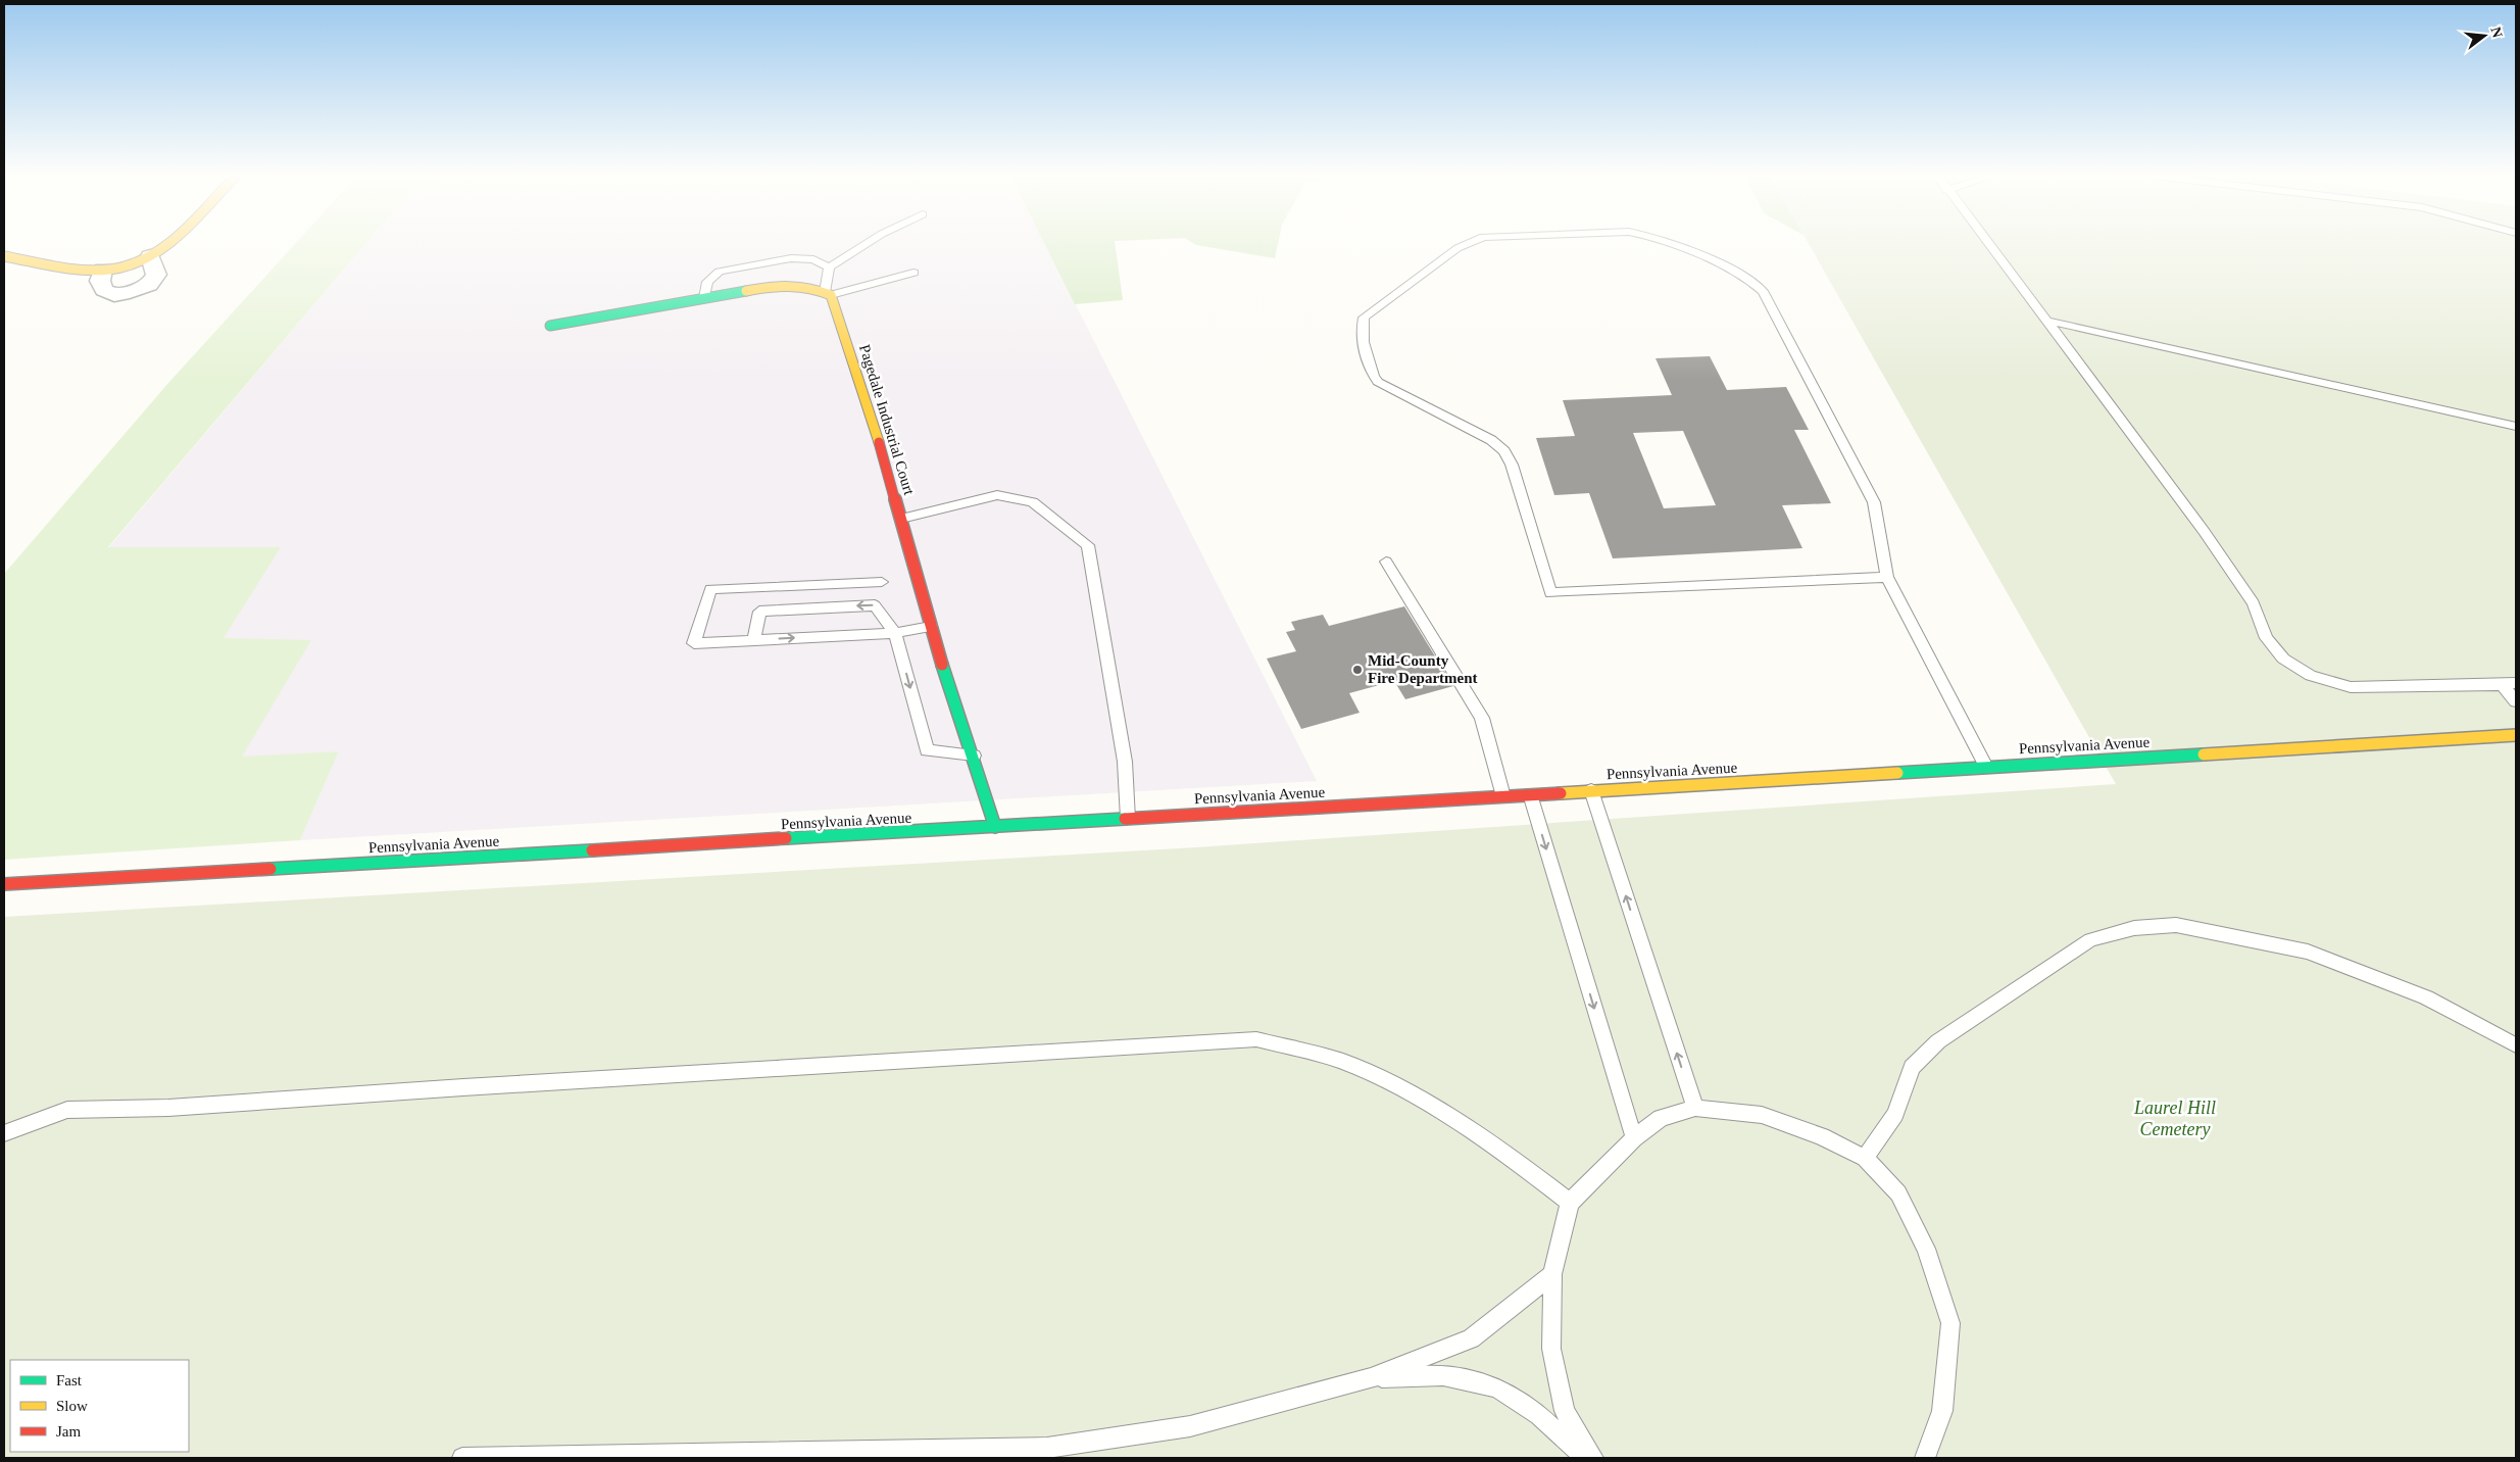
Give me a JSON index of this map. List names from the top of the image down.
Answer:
{
  "streets": {
    "street": ["Pagedale Industrial Court", "Pennsylvania Avenue"]
  },
  "crossings": [
    ["Pagedale Industrial Court", "Pennsylvania Avenue"]
  ],
  "parks": ["Laurel Hill Cemetery"],
  "places": ["Mid-County Fire Department"],
  "legend": ["Fast", "Slow", "Jam"],
  "north": "right"
}
